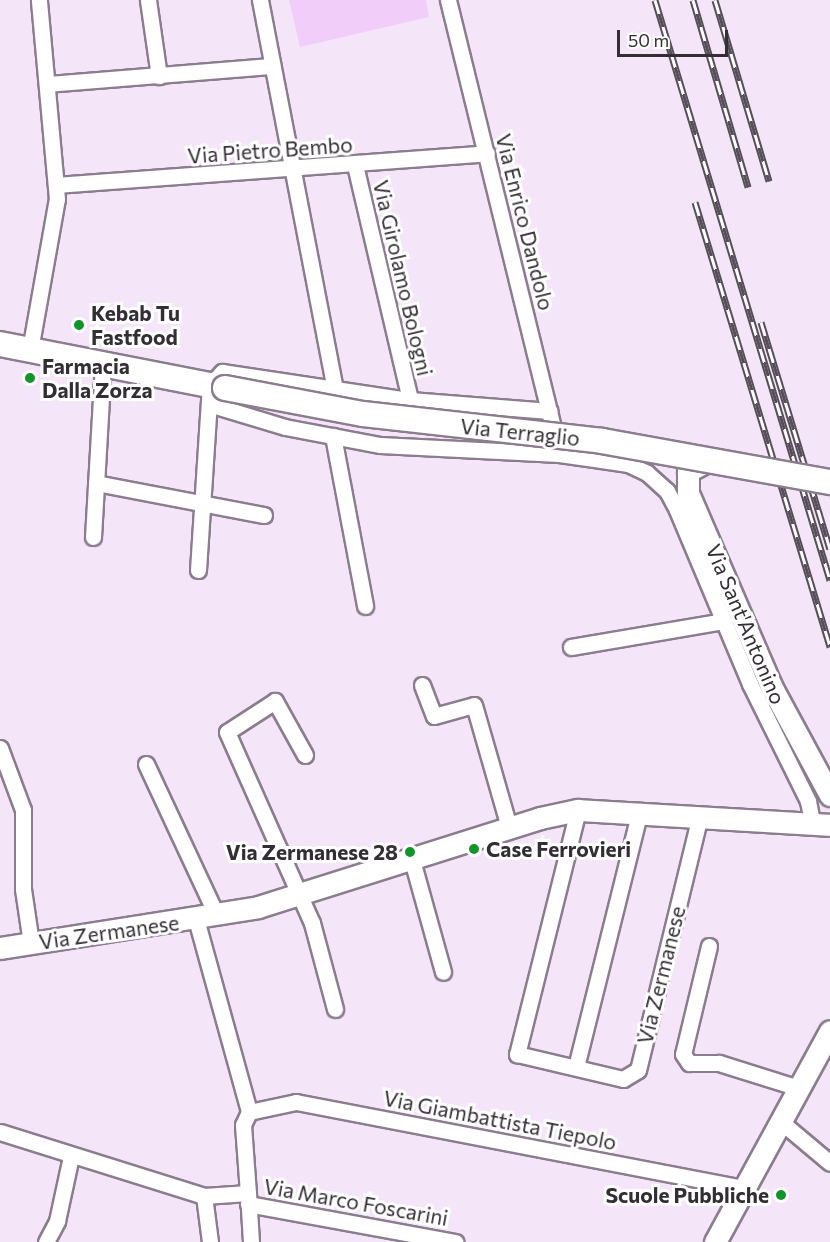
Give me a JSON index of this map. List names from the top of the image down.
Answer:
{
  "streets": {
    "main road": ["Via Terraglio"],
    "street": [
      "Via Pietro Bembo",
      "Via Enrico Dandolo",
      "Via Girolamo Bologni",
      "Via Sant'Antonino",
      "Via Zermanese",
      "Via Giambattista Tiepolo",
      "Via Marco Foscarini"
    ]
  },
  "crossings": [
    ["Via Pietro Bembo", "Via Enrico Dandolo"],
    ["Via Pietro Bembo", "Via Girolamo Bologni"],
    ["Via Enrico Dandolo", "Via Terraglio"],
    ["Via Girolamo Bologni", "Via Terraglio"],
    ["Via Terraglio", "Via Sant'Antonino"],
    ["Via Terraglio", "Via Zermanese"]
  ],
  "places": [
    "Kebab Tu Fastfood",
    "Farmacia Dalla Zorza",
    "Case Ferrovieri",
    "Via Zermanese 28",
    "Scuole Pubbliche"
  ],
  "scale_bar": "50 m"
}
